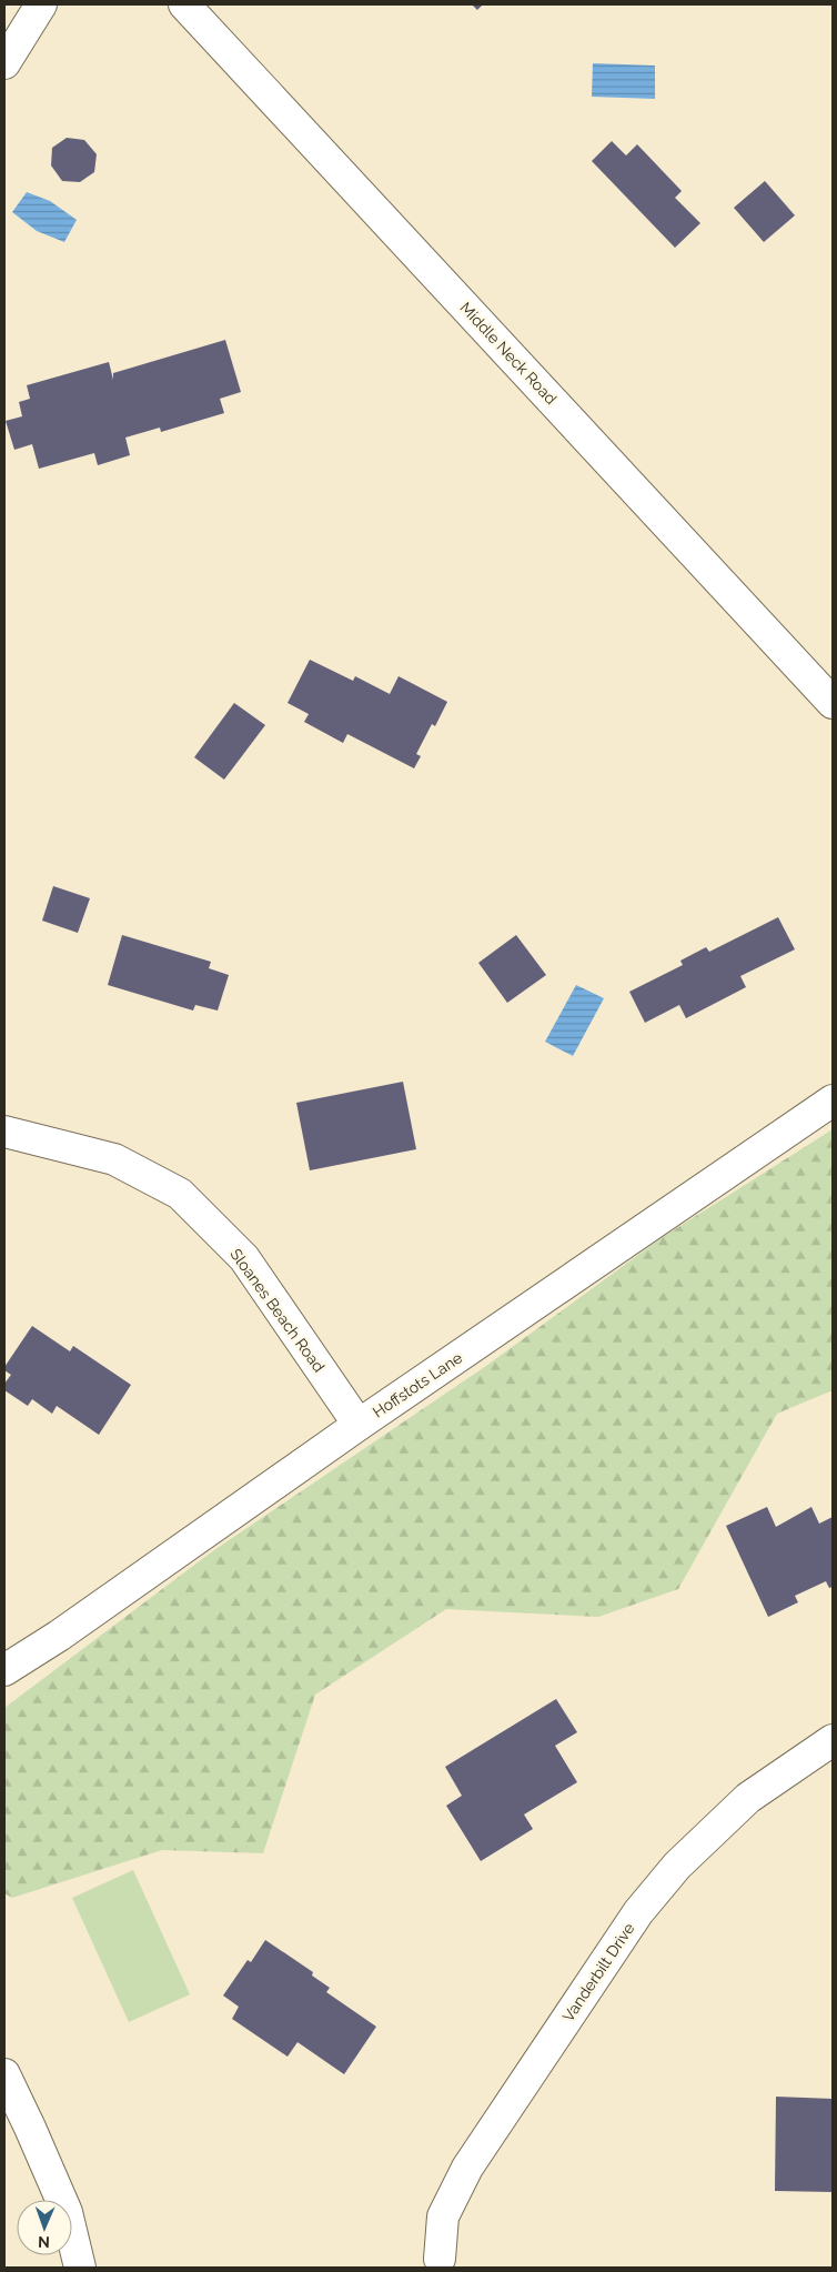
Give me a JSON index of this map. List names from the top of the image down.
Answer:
{
  "streets": {
    "street": [
      "Middle Neck Road",
      "Sloanes Beach Road",
      "Hoffstots Lane",
      "Vanderbilt Drive"
    ]
  },
  "crossings": [
    ["Sloanes Beach Road", "Hoffstots Lane"]
  ],
  "north": "bottom"
}
